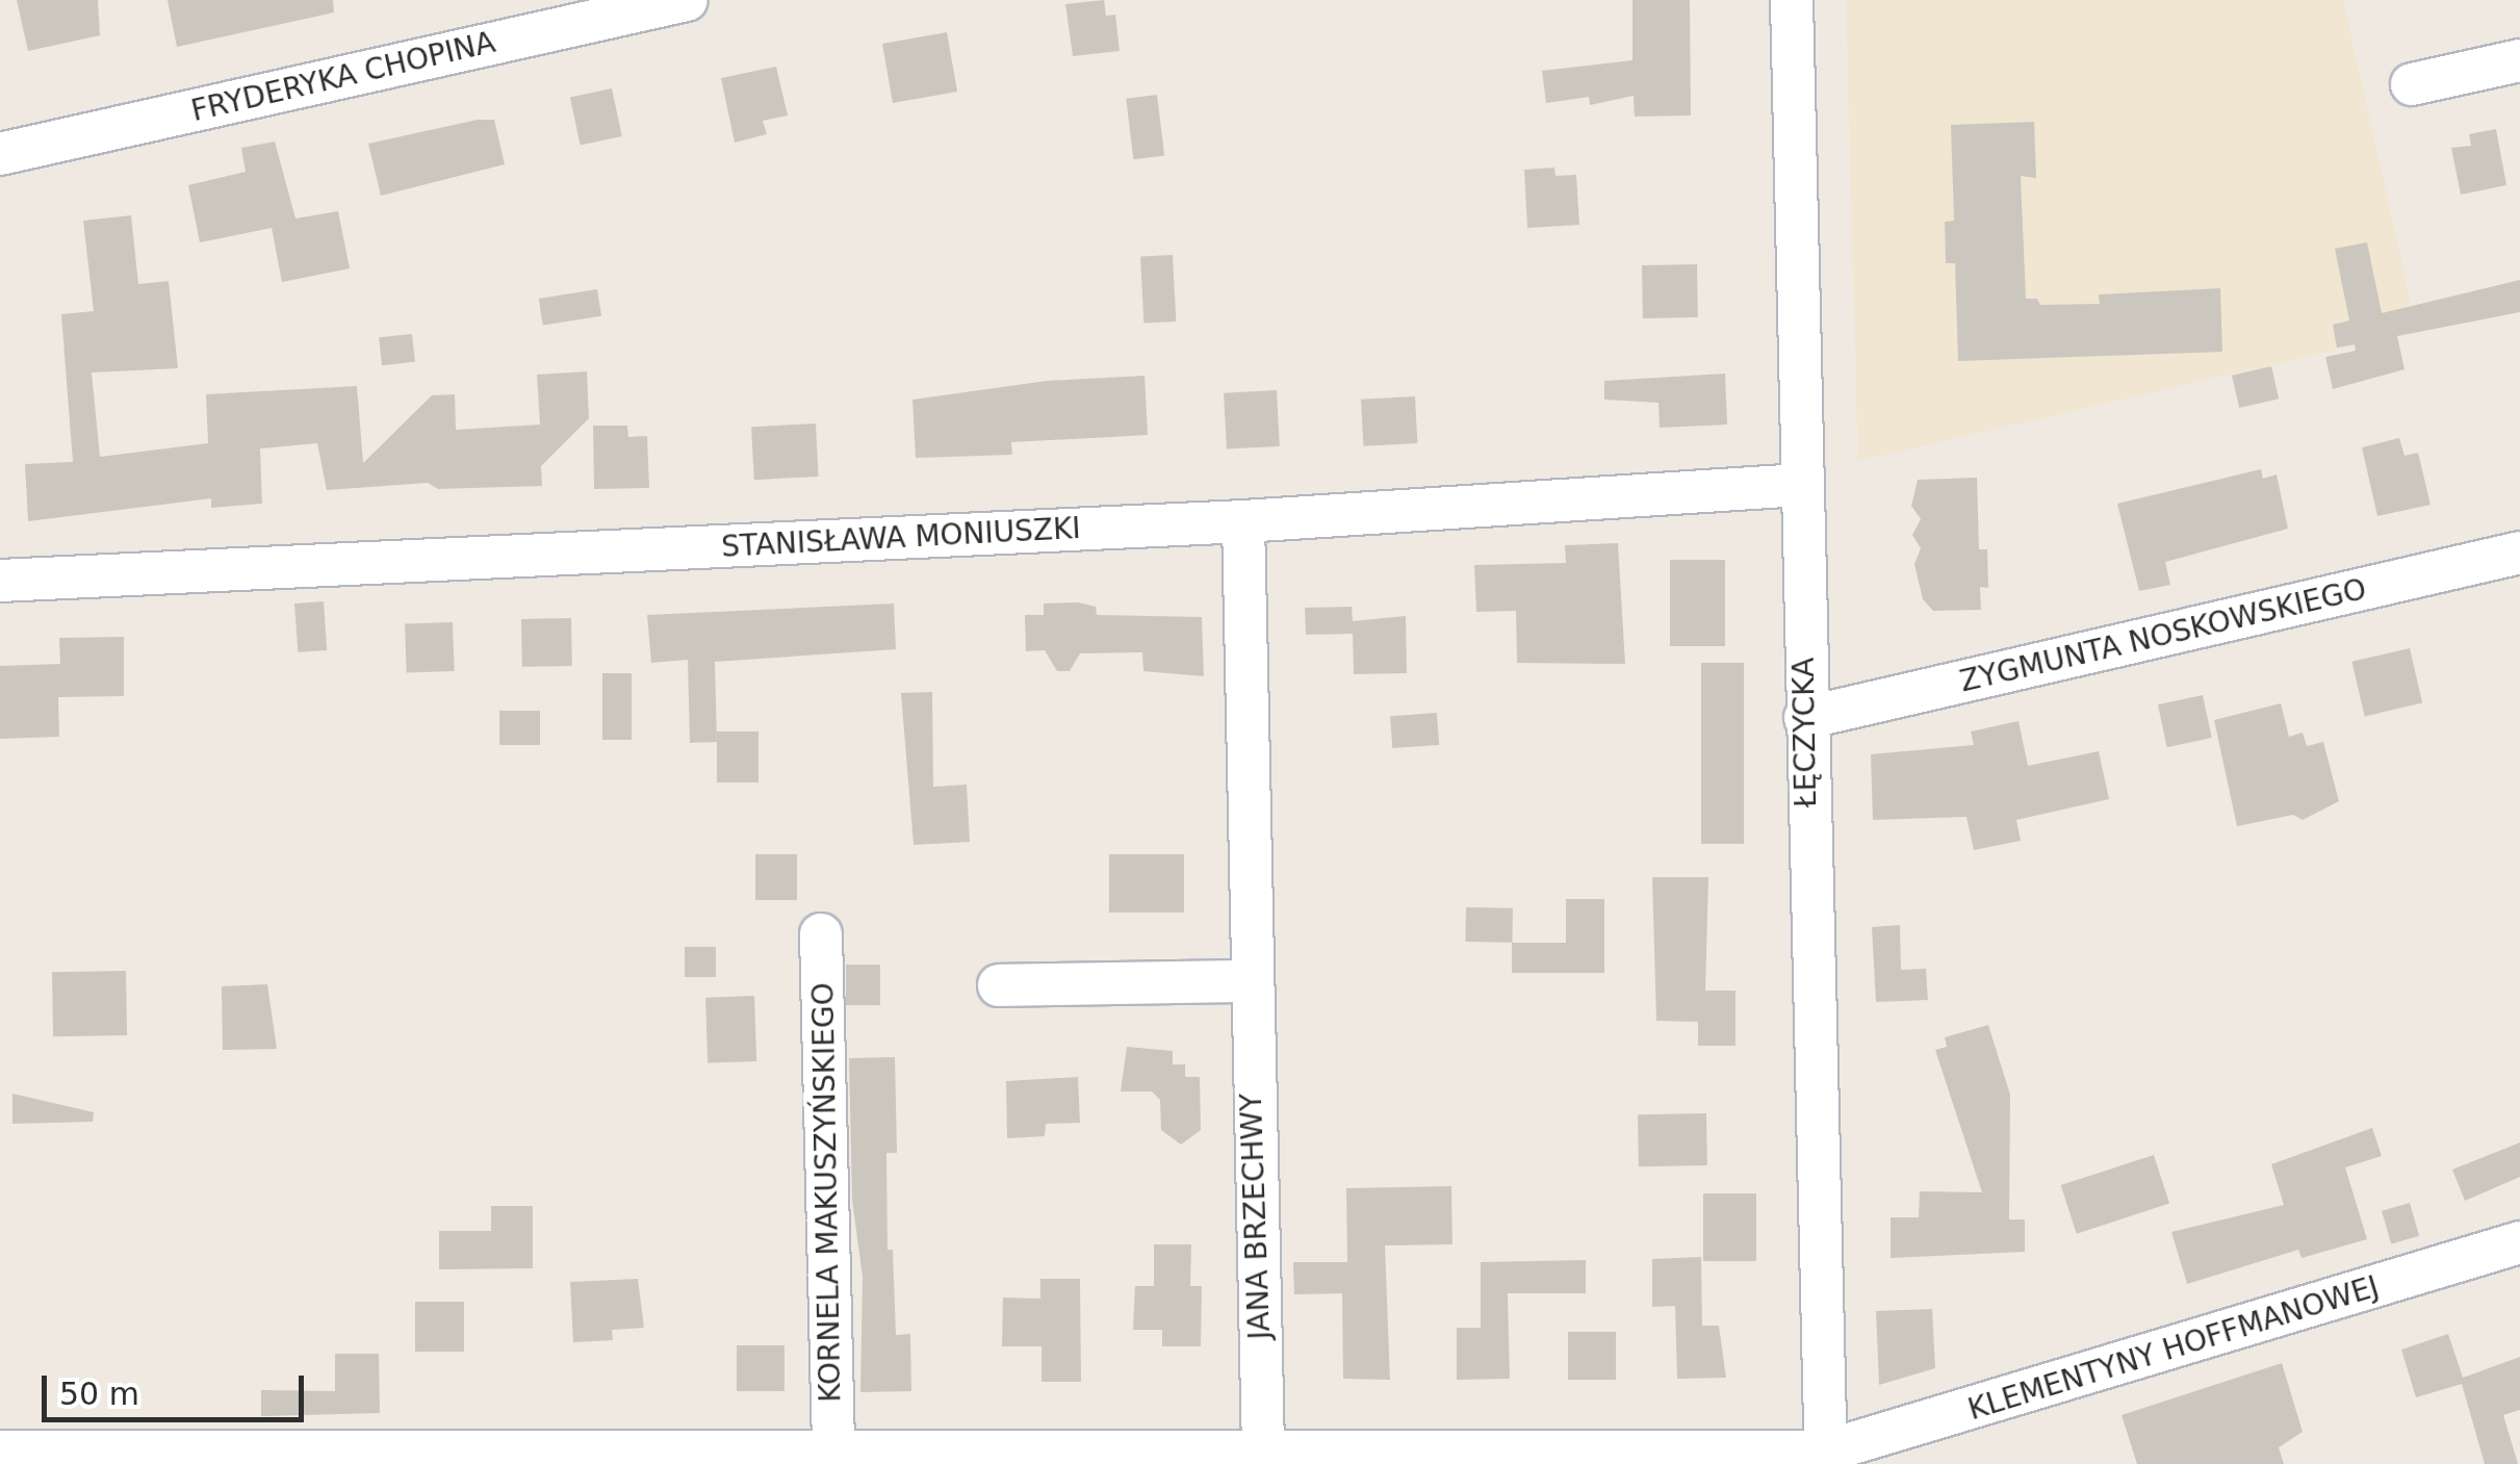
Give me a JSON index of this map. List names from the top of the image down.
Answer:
{
  "streets": {
    "street": [
      "FRYDERYKA CHOPINA",
      "STANISŁAWA MONIUSZKI",
      "ZYGMUNTA NOSKOWSKIEGO",
      "ŁĘCZYCKA",
      "KORNELA MAKUSZYŃSKIEGO",
      "JANA BRZECHWY",
      "KLEMENTYNY HOFFMANOWEJ"
    ]
  },
  "crossings": [
    ["STANISŁAWA MONIUSZKI", "ŁĘCZYCKA"],
    ["STANISŁAWA MONIUSZKI", "JANA BRZECHWY"],
    ["ZYGMUNTA NOSKOWSKIEGO", "ŁĘCZYCKA"],
    ["ŁĘCZYCKA", "KLEMENTYNY HOFFMANOWEJ"],
    ["KORNELA MAKUSZYŃSKIEGO", "KLEMENTYNY HOFFMANOWEJ"],
    ["JANA BRZECHWY", "KLEMENTYNY HOFFMANOWEJ"]
  ],
  "scale_bar": "50 m"
}
